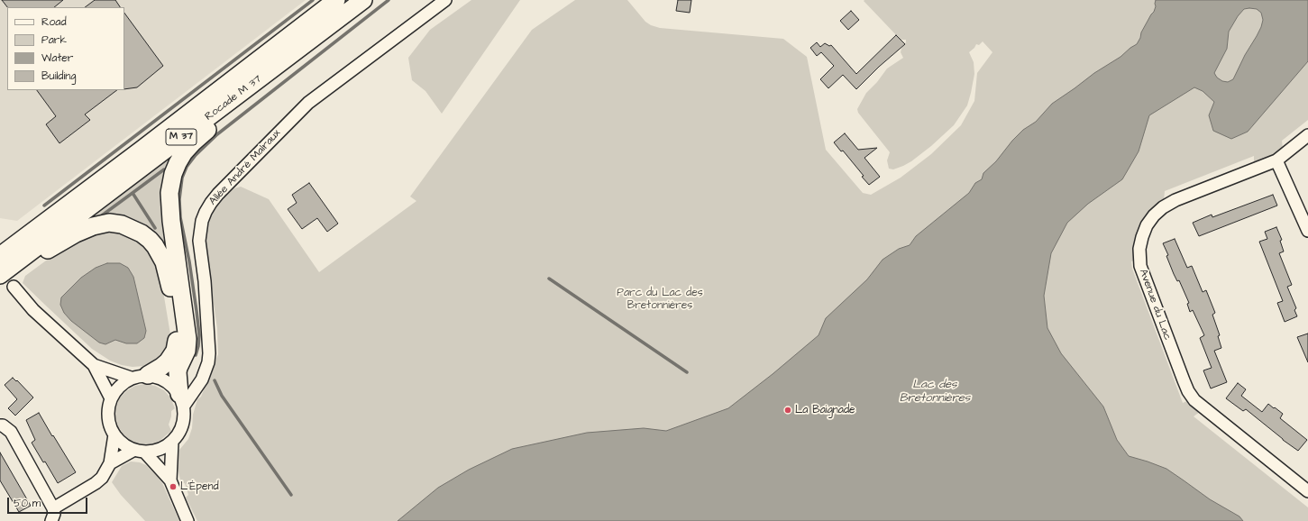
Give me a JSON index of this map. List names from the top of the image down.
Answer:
{
  "streets": {
    "highway": ["Rocade M 37", "M 37"],
    "street": ["Allée André Malraux", "Avenue du Lac"]
  },
  "crossings": [
    ["Rocade M 37", "M 37"],
    ["M 37", "Allée André Malraux"]
  ],
  "water": ["Lac des Bretonnières"],
  "parks": ["Parc du Lac des Bretonnières"],
  "places": ["La Baignade", "L'Épend"],
  "legend": [
    "Road",
    "Park",
    "Water",
    "Building"
  ],
  "scale_bar": "50 m"
}
